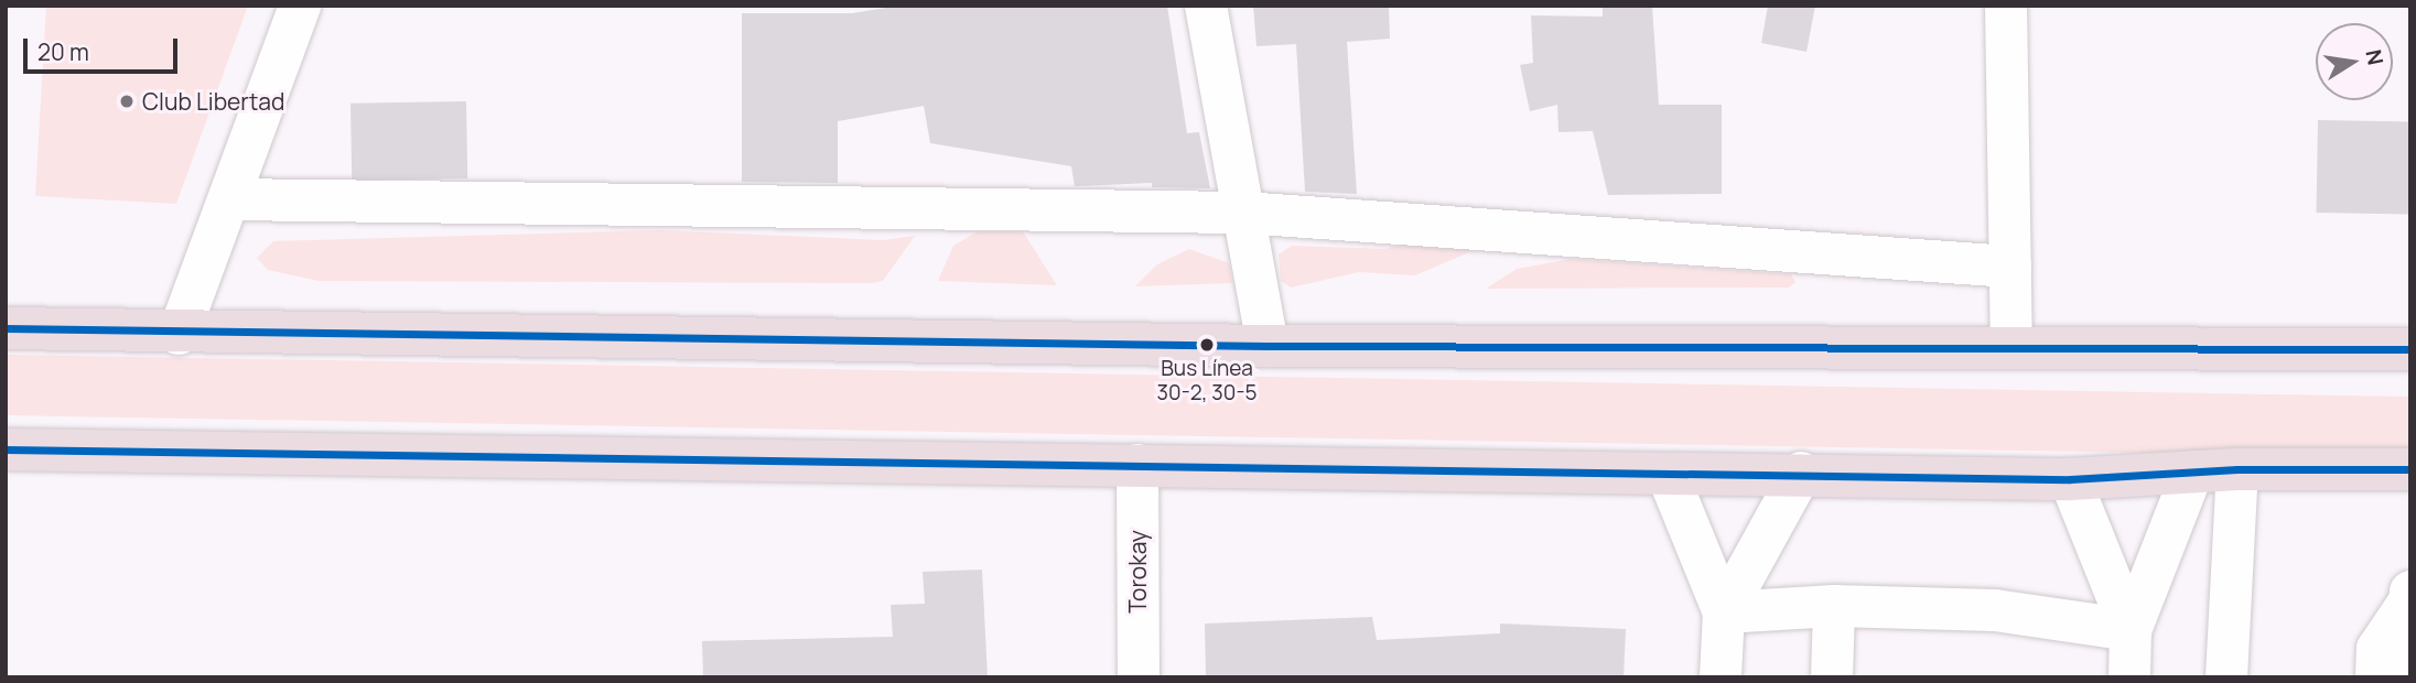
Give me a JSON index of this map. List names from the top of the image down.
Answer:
{
  "streets": {
    "street": ["Torokay"]
  },
  "places": ["Club Libertad", "Bus Línea 30-2, 30-5"],
  "scale_bar": "20 m",
  "north": "right"
}
